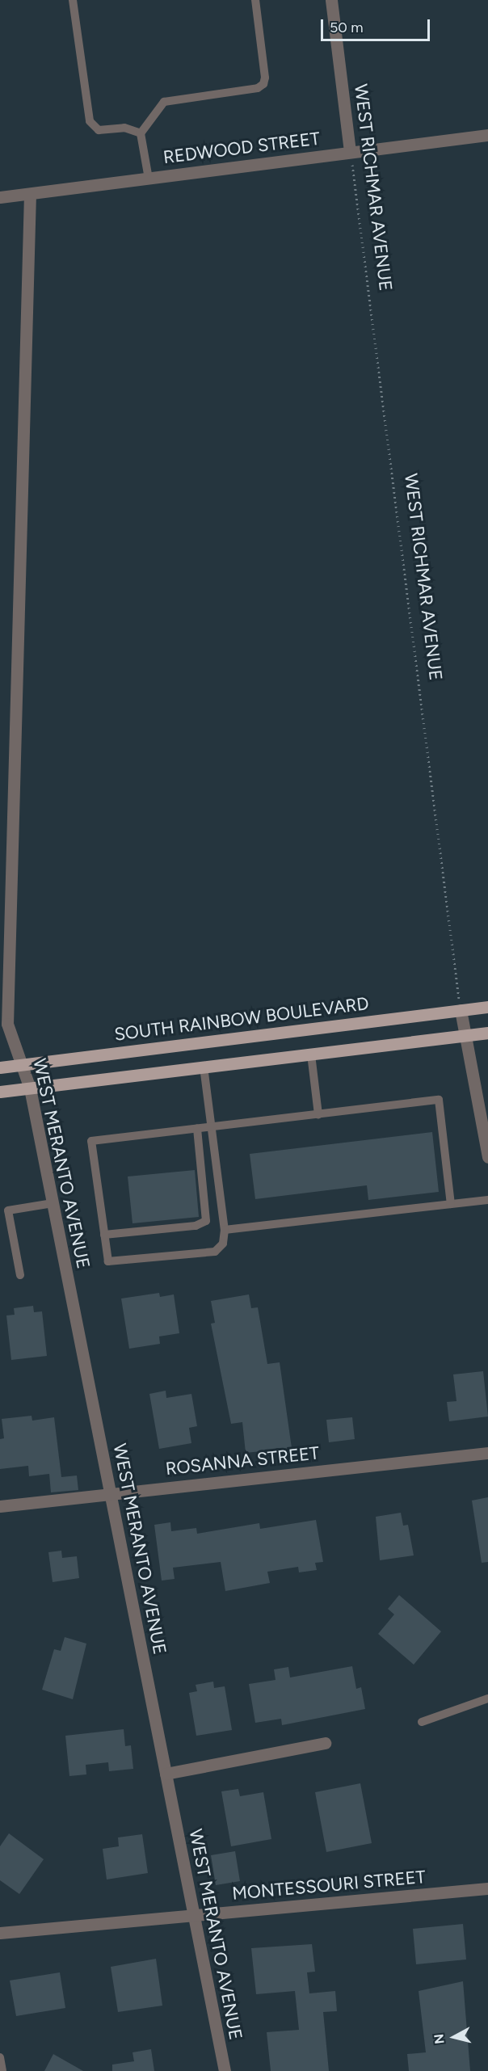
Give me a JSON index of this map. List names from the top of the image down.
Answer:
{
  "streets": {
    "main road": ["SOUTH RAINBOW BOULEVARD"],
    "street": [
      "REDWOOD STREET",
      "WEST RICHMAR AVENUE",
      "WEST MERANTO AVENUE",
      "ROSANNA STREET",
      "MONTESSOURI STREET"
    ]
  },
  "crossings": [
    ["REDWOOD STREET", "WEST RICHMAR AVENUE"],
    ["REDWOOD STREET", "WEST MERANTO AVENUE"],
    ["WEST RICHMAR AVENUE", "SOUTH RAINBOW BOULEVARD"],
    ["SOUTH RAINBOW BOULEVARD", "WEST MERANTO AVENUE"],
    ["WEST MERANTO AVENUE", "ROSANNA STREET"],
    ["WEST MERANTO AVENUE", "MONTESSOURI STREET"]
  ],
  "scale_bar": "50 m",
  "north": "left"
}
